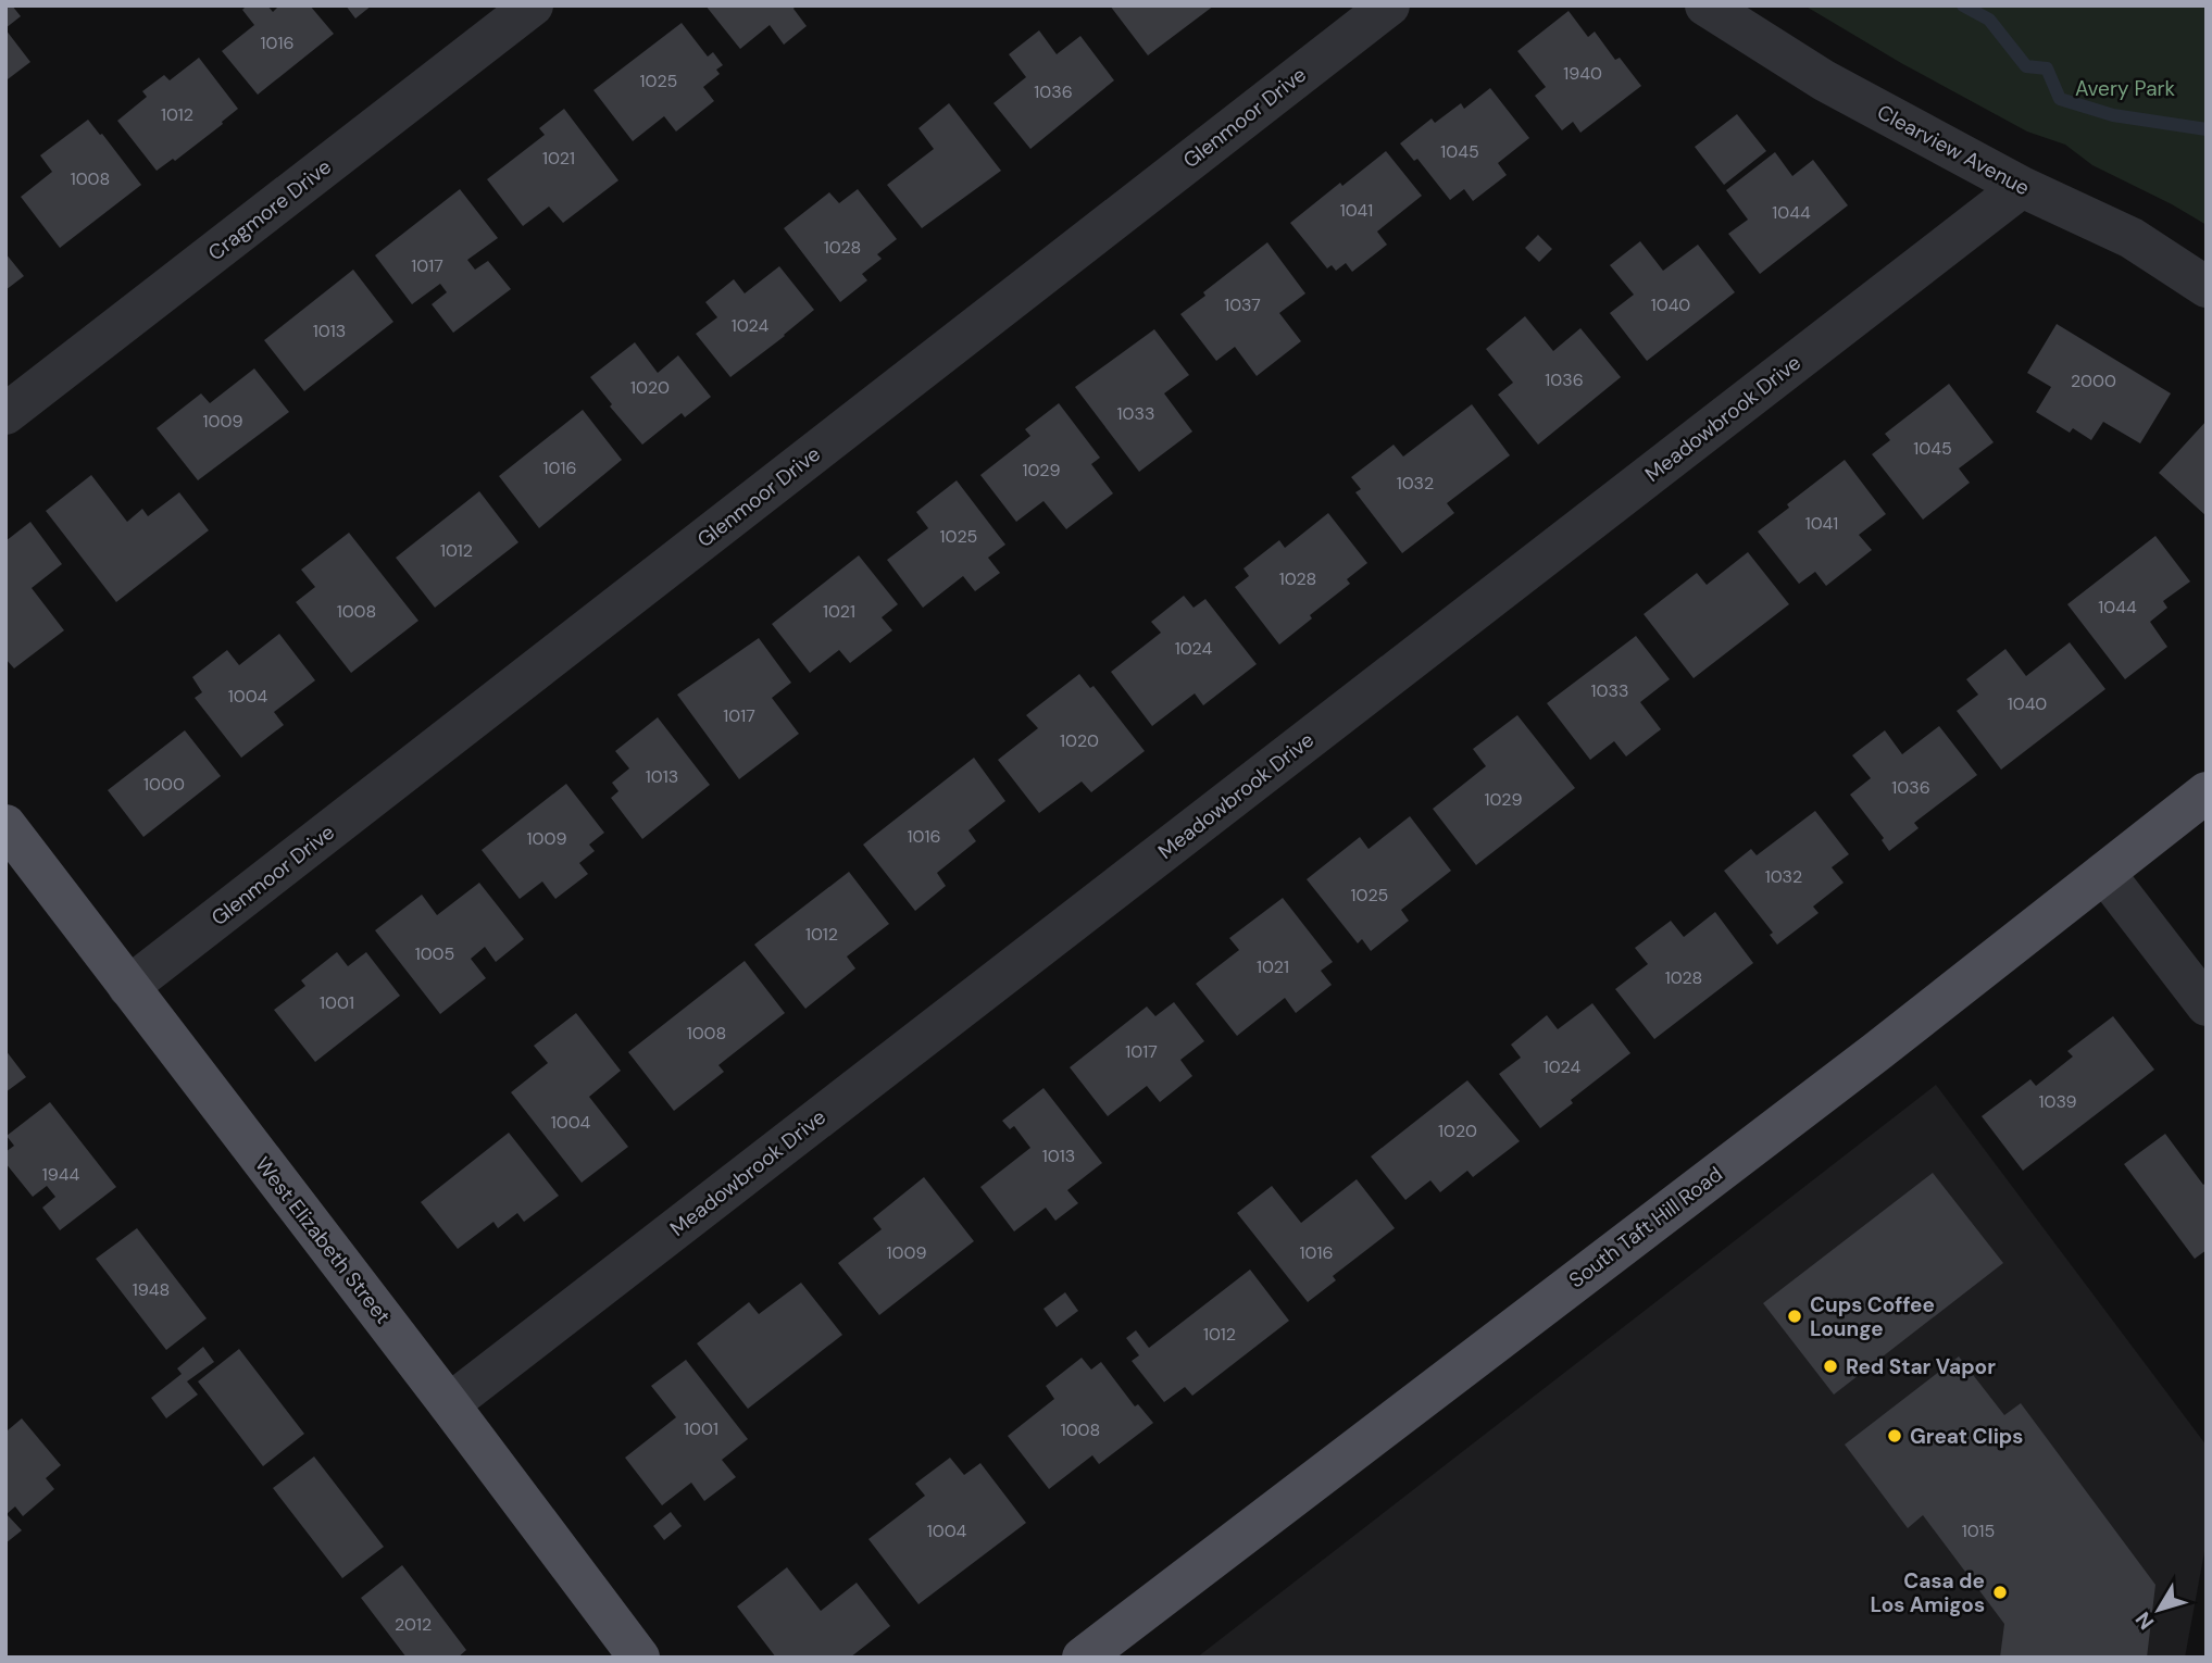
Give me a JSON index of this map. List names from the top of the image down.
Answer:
{
  "streets": {
    "main road": ["South Taft Hill Road", "West Elizabeth Street"],
    "street": [
      "Glenmoor Drive",
      "Clearview Avenue",
      "Cragmore Drive",
      "Meadowbrook Drive"
    ]
  },
  "crossings": [
    ["Glenmoor Drive", "West Elizabeth Street"],
    ["Clearview Avenue", "Meadowbrook Drive"],
    ["Meadowbrook Drive", "West Elizabeth Street"]
  ],
  "parks": ["Avery Park"],
  "places": [
    "Cups Coffee Lounge",
    "Red Star Vapor",
    "Great Clips",
    "Casa de Los Amigos"
  ],
  "house_numbers": [
    "1016",
    "1940",
    "1025",
    "1036",
    "1012",
    "1045",
    "1021",
    "1008",
    "1041",
    "1044",
    "1028",
    "1017",
    "1037",
    "1040",
    "1024",
    "1013",
    "1036",
    "2000",
    "1020",
    "1033",
    "1009",
    "1045",
    "1016",
    "1029",
    "1032",
    "1041",
    "1025",
    "1012",
    "1028",
    "1044",
    "1008",
    "1021",
    "1024",
    "1033",
    "1004",
    "1040",
    "1017",
    "1020",
    "1013",
    "1000",
    "1036",
    "1029",
    "1016",
    "1009",
    "1032",
    "1025",
    "1012",
    "1005",
    "1021",
    "1028",
    "1001",
    "1008",
    "1017",
    "1024",
    "1039",
    "1004",
    "1020",
    "1013",
    "1944",
    "1009",
    "1016",
    "1948",
    "1012",
    "1001",
    "1008",
    "1004",
    "1015",
    "2012"
  ],
  "north": "bottom left"
}
